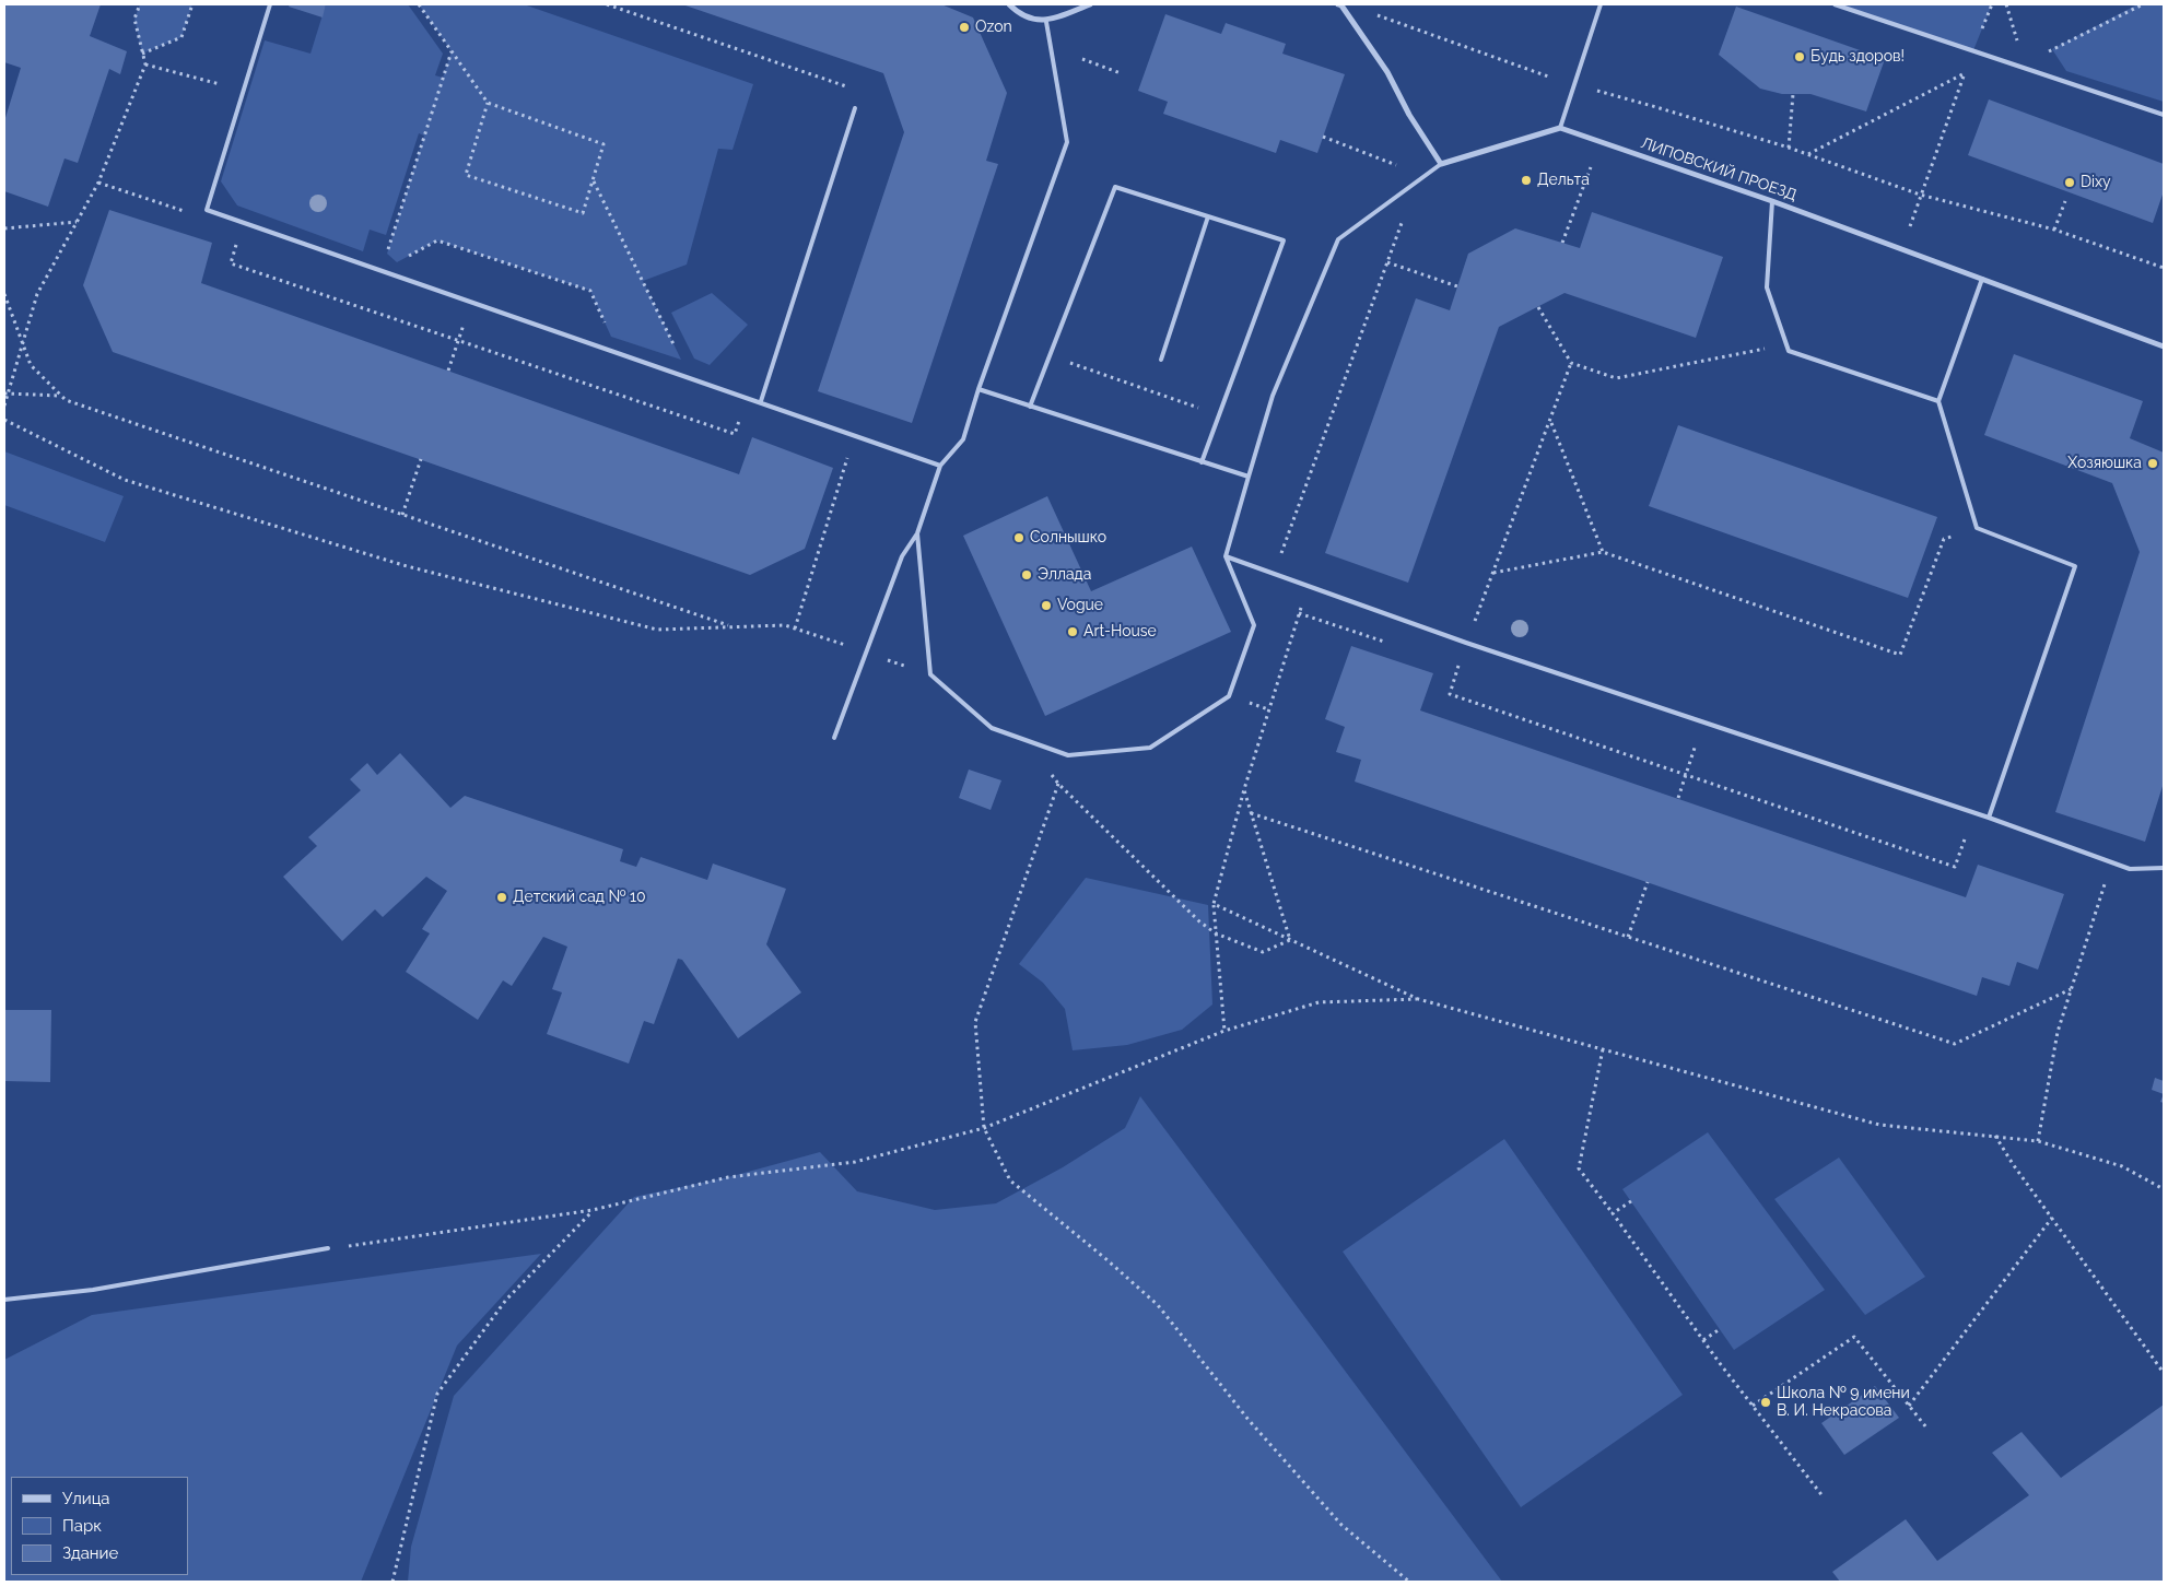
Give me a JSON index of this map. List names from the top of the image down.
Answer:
{
  "streets": {
    "street": ["ЛИПОВСКИЙ ПРОЕЗД"]
  },
  "places": [
    "Ozon",
    "Будь здоров!",
    "Дельта",
    "Dixy",
    "Хозяюшка",
    "Солнышко",
    "Эллада",
    "Vogue",
    "Art-House",
    "Детский сад № 10",
    "Школа № 9 имени В. И. Некрасова"
  ],
  "legend": ["Улица", "Парк", "Здание"]
}
